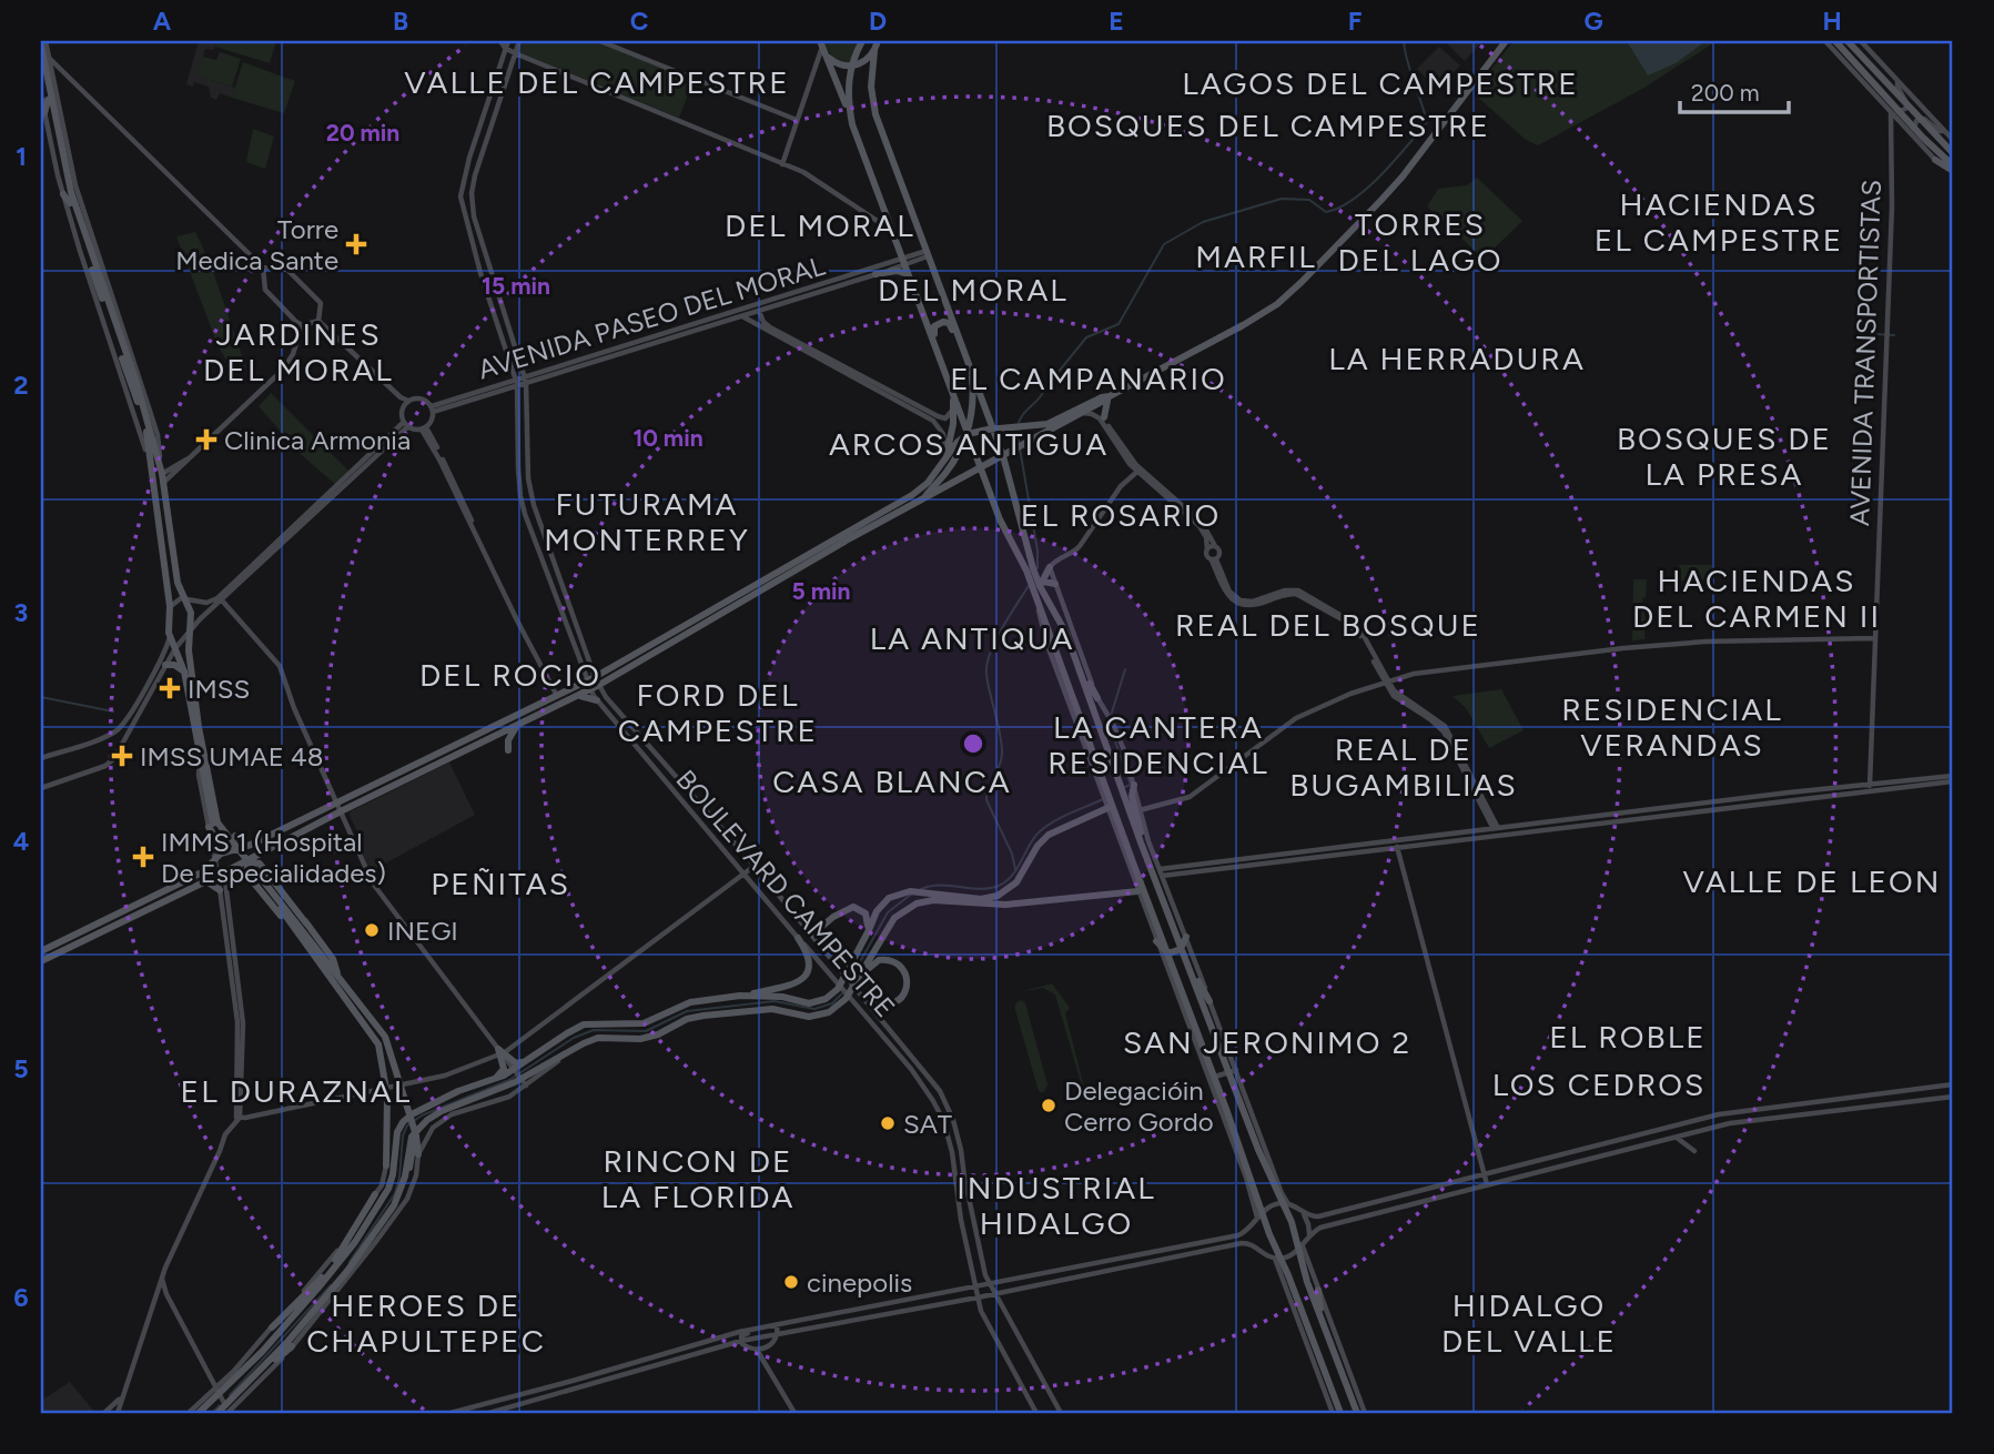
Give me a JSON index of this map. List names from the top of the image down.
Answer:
{
  "streets": {
    "street": ["AVENIDA PASEO DEL MORAL", "AVENIDA TRANSPORTISTAS", "BOULEVARD CAMPESTRE"]
  },
  "crossings": [
    ["AVENIDA PASEO DEL MORAL", "BOULEVARD CAMPESTRE"]
  ],
  "districts": [
    "VALLE DEL CAMPESTRE",
    "LAGOS DEL CAMPESTRE",
    "BOSQUES DEL CAMPESTRE",
    "HACIENDAS EL CAMPESTRE",
    "TORRES DEL LAGO",
    "DEL MORAL",
    "MARFIL",
    "DEL MORAL",
    "JARDINES DEL MORAL",
    "LA HERRADURA",
    "EL CAMPANARIO",
    "BOSQUES DE LA PRESA",
    "ARCOS ANTIGUA",
    "FUTURAMA MONTERREY",
    "EL ROSARIO",
    "HACIENDAS DEL CARMEN II",
    "REAL DEL BOSQUE",
    "LA ANTIQUA",
    "DEL ROCIO",
    "FORD DEL CAMPESTRE",
    "RESIDENCIAL VERANDAS",
    "LA CANTERA RESIDENCIAL",
    "REAL DE BUGAMBILIAS",
    "CASA BLANCA",
    "VALLE DE LEON",
    "PEÑITAS",
    "EL ROBLE",
    "SAN JERONIMO 2",
    "LOS CEDROS",
    "EL DURAZNAL",
    "RINCON DE LA FLORIDA",
    "INDUSTRIAL HIDALGO",
    "HEROES DE CHAPULTEPEC",
    "HIDALGO DEL VALLE"
  ],
  "places": {
    "health": [
      "Torre Medica Sante",
      "Clinica Armonia",
      "IMSS",
      "IMSS UMAE 48",
      "IMMS 1 (Hospital De Especialidades)"
    ],
    "other": [
      "INEGI",
      "Delegacióin Cerro Gordo",
      "SAT",
      "cinepolis"
    ]
  },
  "scale_bar": "200 m",
  "grid": {
    "columns": [
      "A",
      "B",
      "C",
      "D",
      "E",
      "F",
      "G",
      "H"
    ],
    "rows": [
      "1",
      "2",
      "3",
      "4",
      "5",
      "6"
    ]
  },
  "rings": [
    "20 min",
    "15 min",
    "10 min",
    "5 min"
  ]
}
